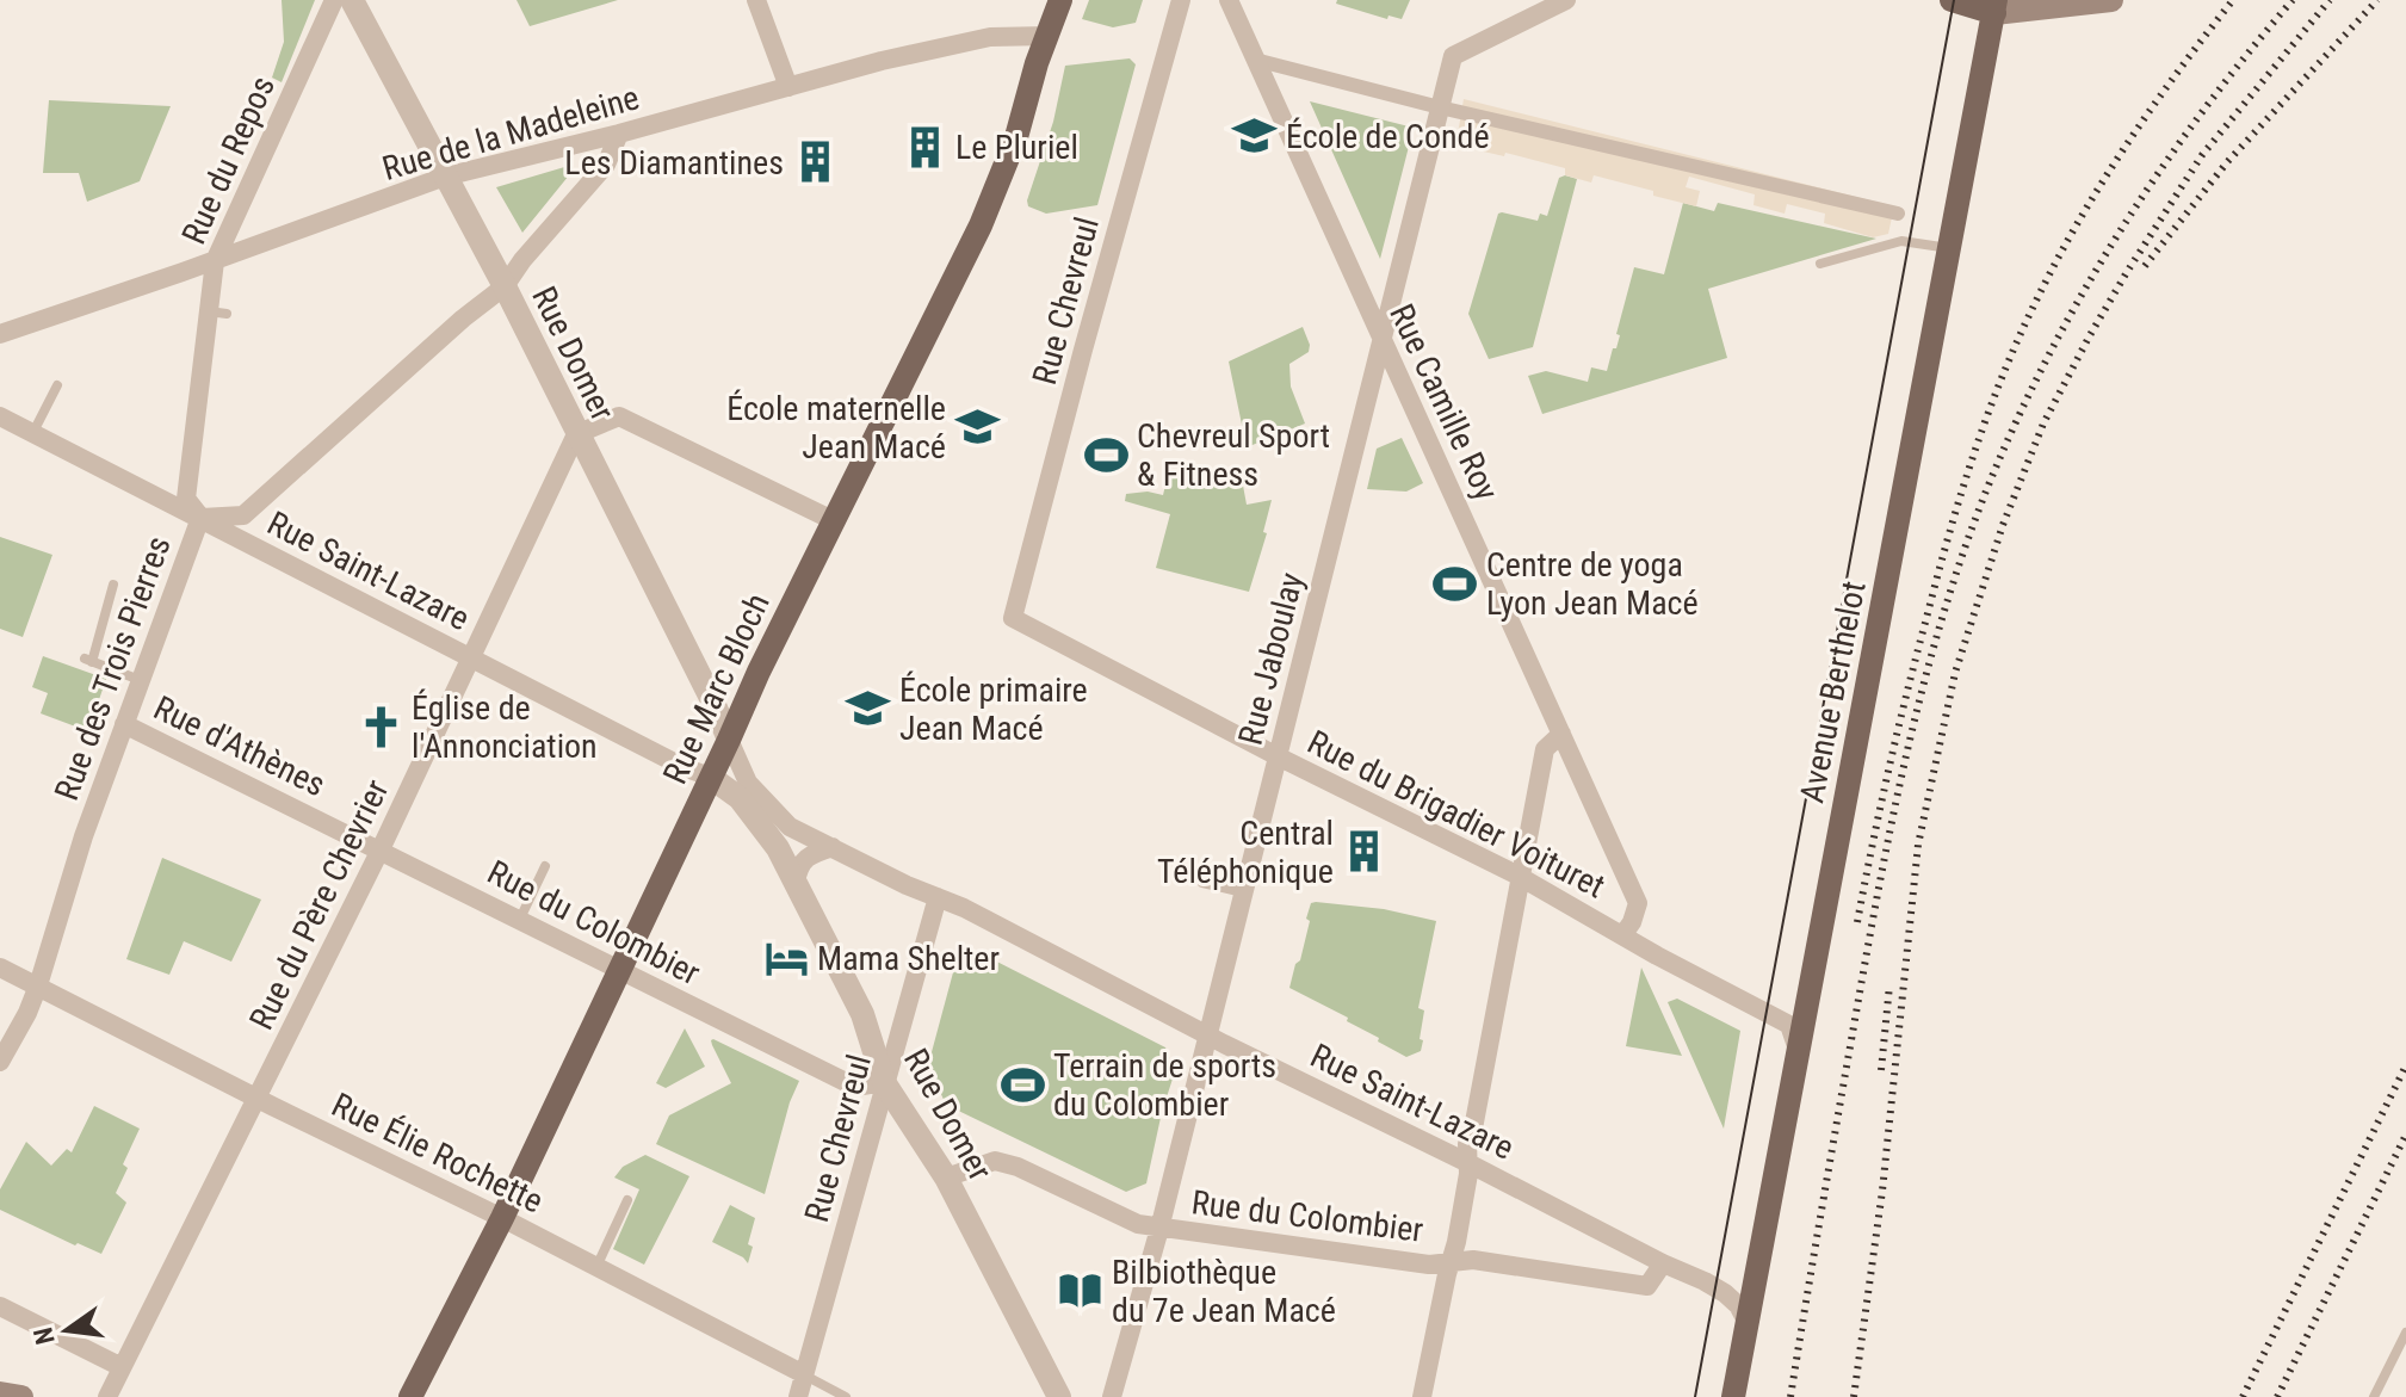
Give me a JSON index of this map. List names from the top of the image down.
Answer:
{
  "streets": {
    "main road": ["Rue Marc Bloch", "Avenue Berthelot"],
    "street": [
      "Rue de la Madeleine",
      "Rue du Repos",
      "Rue Chevreul",
      "Rue Domer",
      "Rue Camille Roy",
      "Rue Saint-Lazare",
      "Rue Jaboulay",
      "Rue des Trois Pierres",
      "Rue d'Athènes",
      "Rue du Brigadier Voituret",
      "Rue du Père Chevrier",
      "Rue du Colombier",
      "Rue Élie Rochette"
    ]
  },
  "crossings": [
    ["Rue de la Madeleine", "Rue du Repos"],
    ["Rue de la Madeleine", "Rue Domer"],
    ["Rue de la Madeleine", "Rue des Trois Pierres"],
    ["Rue de la Madeleine", "Rue Marc Bloch"],
    ["Rue du Repos", "Rue Saint-Lazare"],
    ["Rue du Repos", "Rue des Trois Pierres"],
    ["Rue Chevreul", "Rue Domer"],
    ["Rue Chevreul", "Rue Saint-Lazare"],
    ["Rue Chevreul", "Rue du Brigadier Voituret"],
    ["Rue Chevreul", "Rue du Colombier"],
    ["Rue Chevreul", "Rue Élie Rochette"],
    ["Rue Domer", "Rue Saint-Lazare"],
    ["Rue Domer", "Rue des Trois Pierres"],
    ["Rue Domer", "Rue Marc Bloch"],
    ["Rue Domer", "Rue du Père Chevrier"],
    ["Rue Domer", "Rue du Colombier"],
    ["Rue Camille Roy", "Rue Jaboulay"],
    ["Rue Camille Roy", "Rue du Brigadier Voituret"],
    ["Rue Saint-Lazare", "Rue Jaboulay"],
    ["Rue Saint-Lazare", "Rue des Trois Pierres"],
    ["Rue Saint-Lazare", "Rue Marc Bloch"],
    ["Rue Saint-Lazare", "Avenue Berthelot"],
    ["Rue Saint-Lazare", "Rue du Père Chevrier"],
    ["Rue Saint-Lazare", "Rue du Colombier"],
    ["Rue Jaboulay", "Rue du Brigadier Voituret"],
    ["Rue Jaboulay", "Rue du Colombier"],
    ["Rue des Trois Pierres", "Rue d'Athènes"],
    ["Rue des Trois Pierres", "Rue Élie Rochette"],
    ["Rue Marc Bloch", "Rue du Colombier"],
    ["Rue Marc Bloch", "Rue Élie Rochette"],
    ["Avenue Berthelot", "Rue du Brigadier Voituret"],
    ["Rue d'Athènes", "Rue du Père Chevrier"],
    ["Rue d'Athènes", "Rue du Colombier"],
    ["Rue du Père Chevrier", "Rue du Colombier"],
    ["Rue du Père Chevrier", "Rue Élie Rochette"]
  ],
  "places": {
    "school or university": ["École de Condé", "École maternelle Jean Macé", "École primaire Jean Macé"],
    "building": ["Le Pluriel", "Les Diamantines", "Central Téléphonique"],
    "sports": ["Chevreul Sport & Fitness", "Centre de yoga Lyon Jean Macé", "Terrain de sports du Colombier"],
    "church": ["Église de l'Annonciation"],
    "hotel": ["Mama Shelter"],
    "library": ["Bilbiothèque du 7e Jean Macé"]
  },
  "north": "left"
}
